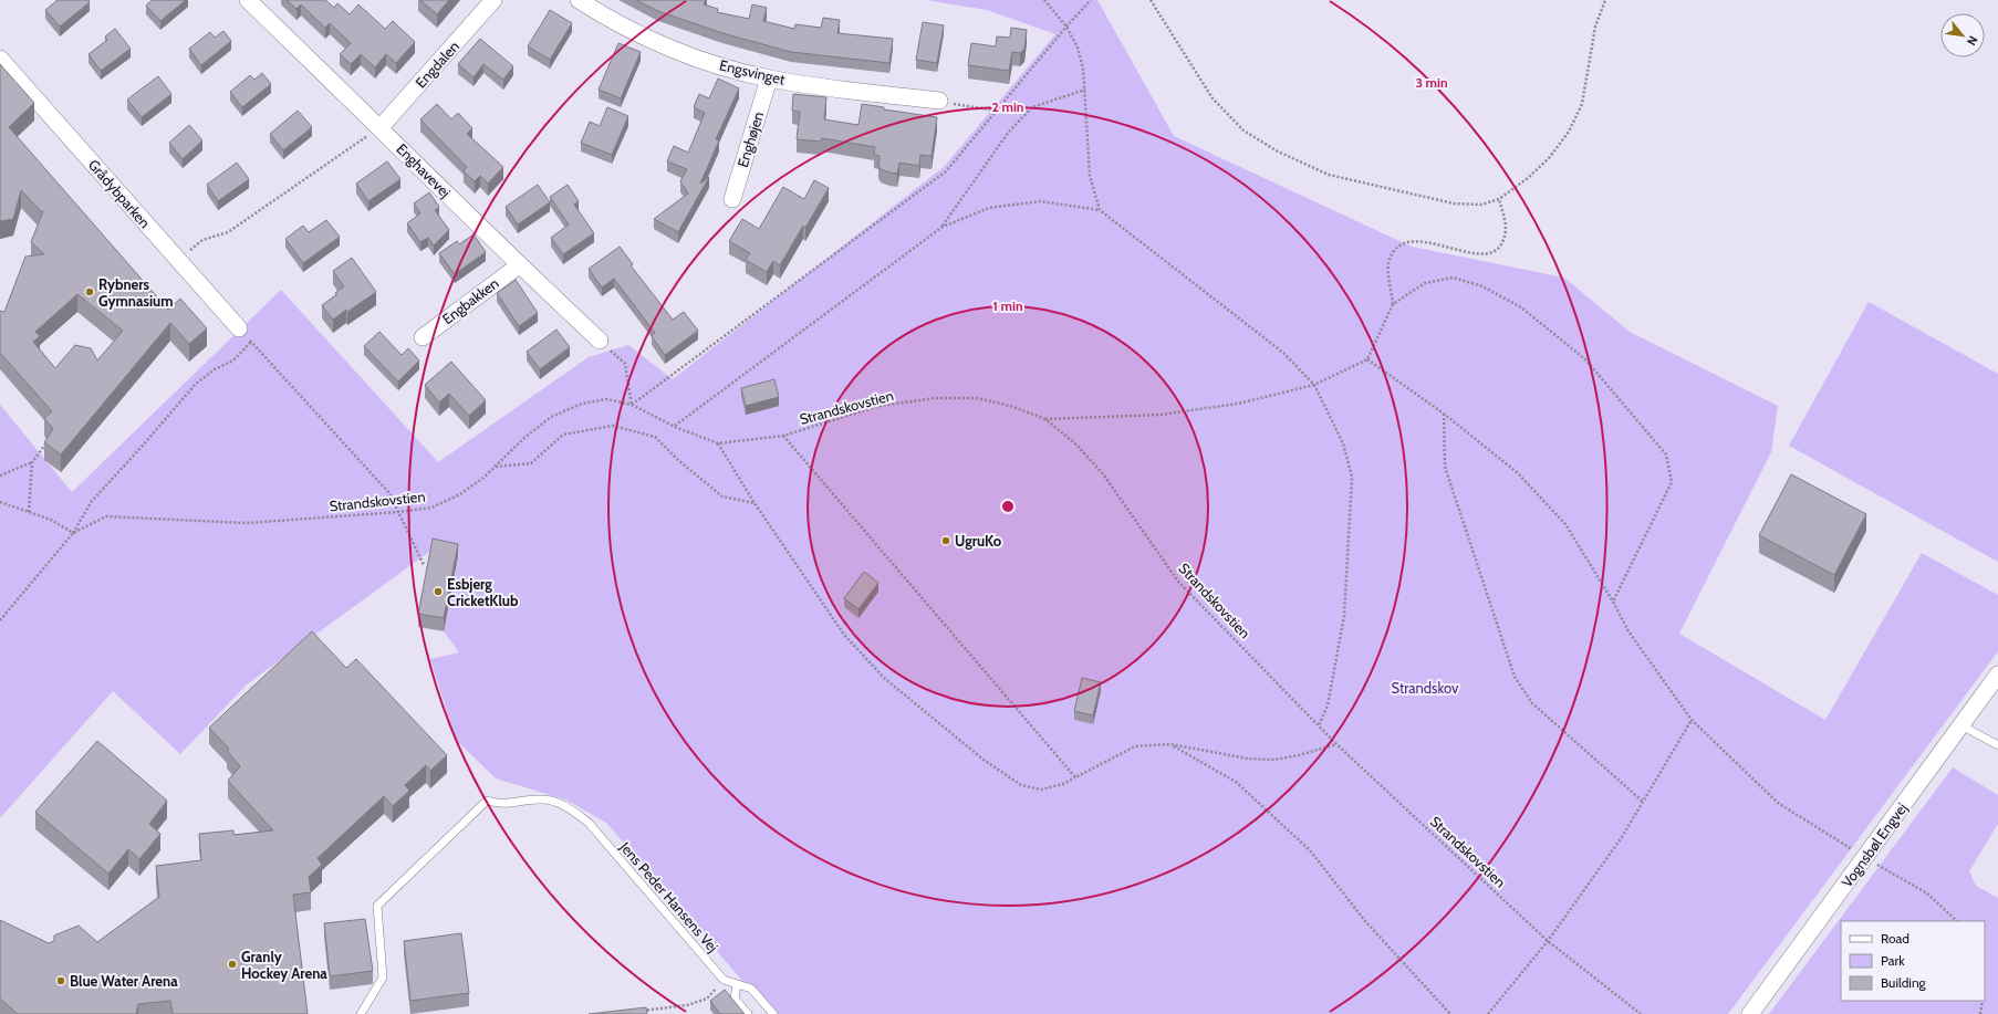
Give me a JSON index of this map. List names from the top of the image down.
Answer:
{
  "streets": {
    "street": [
      "Engdalen",
      "Engsvinget",
      "Enghøjen",
      "Enghavevej",
      "Grådybparken",
      "Engbakken",
      "Vognsbøl Engvej"
    ],
    "lane": ["Jens Peder Hansens Vej"],
    "path": ["Strandskovstien"]
  },
  "crossings": [
    ["Engdalen", "Enghavevej"],
    ["Engsvinget", "Enghøjen"],
    ["Enghavevej", "Engbakken"]
  ],
  "parks": ["Strandskov"],
  "places": [
    "Rybners Gymnasium",
    "UgruKo",
    "Esbjerg CricketKlub",
    "Granly Hockey Arena",
    "Blue Water Arena"
  ],
  "legend": ["Road", "Park", "Building"],
  "north": "bottom right",
  "rings": ["3 min", "2 min", "1 min"]
}
